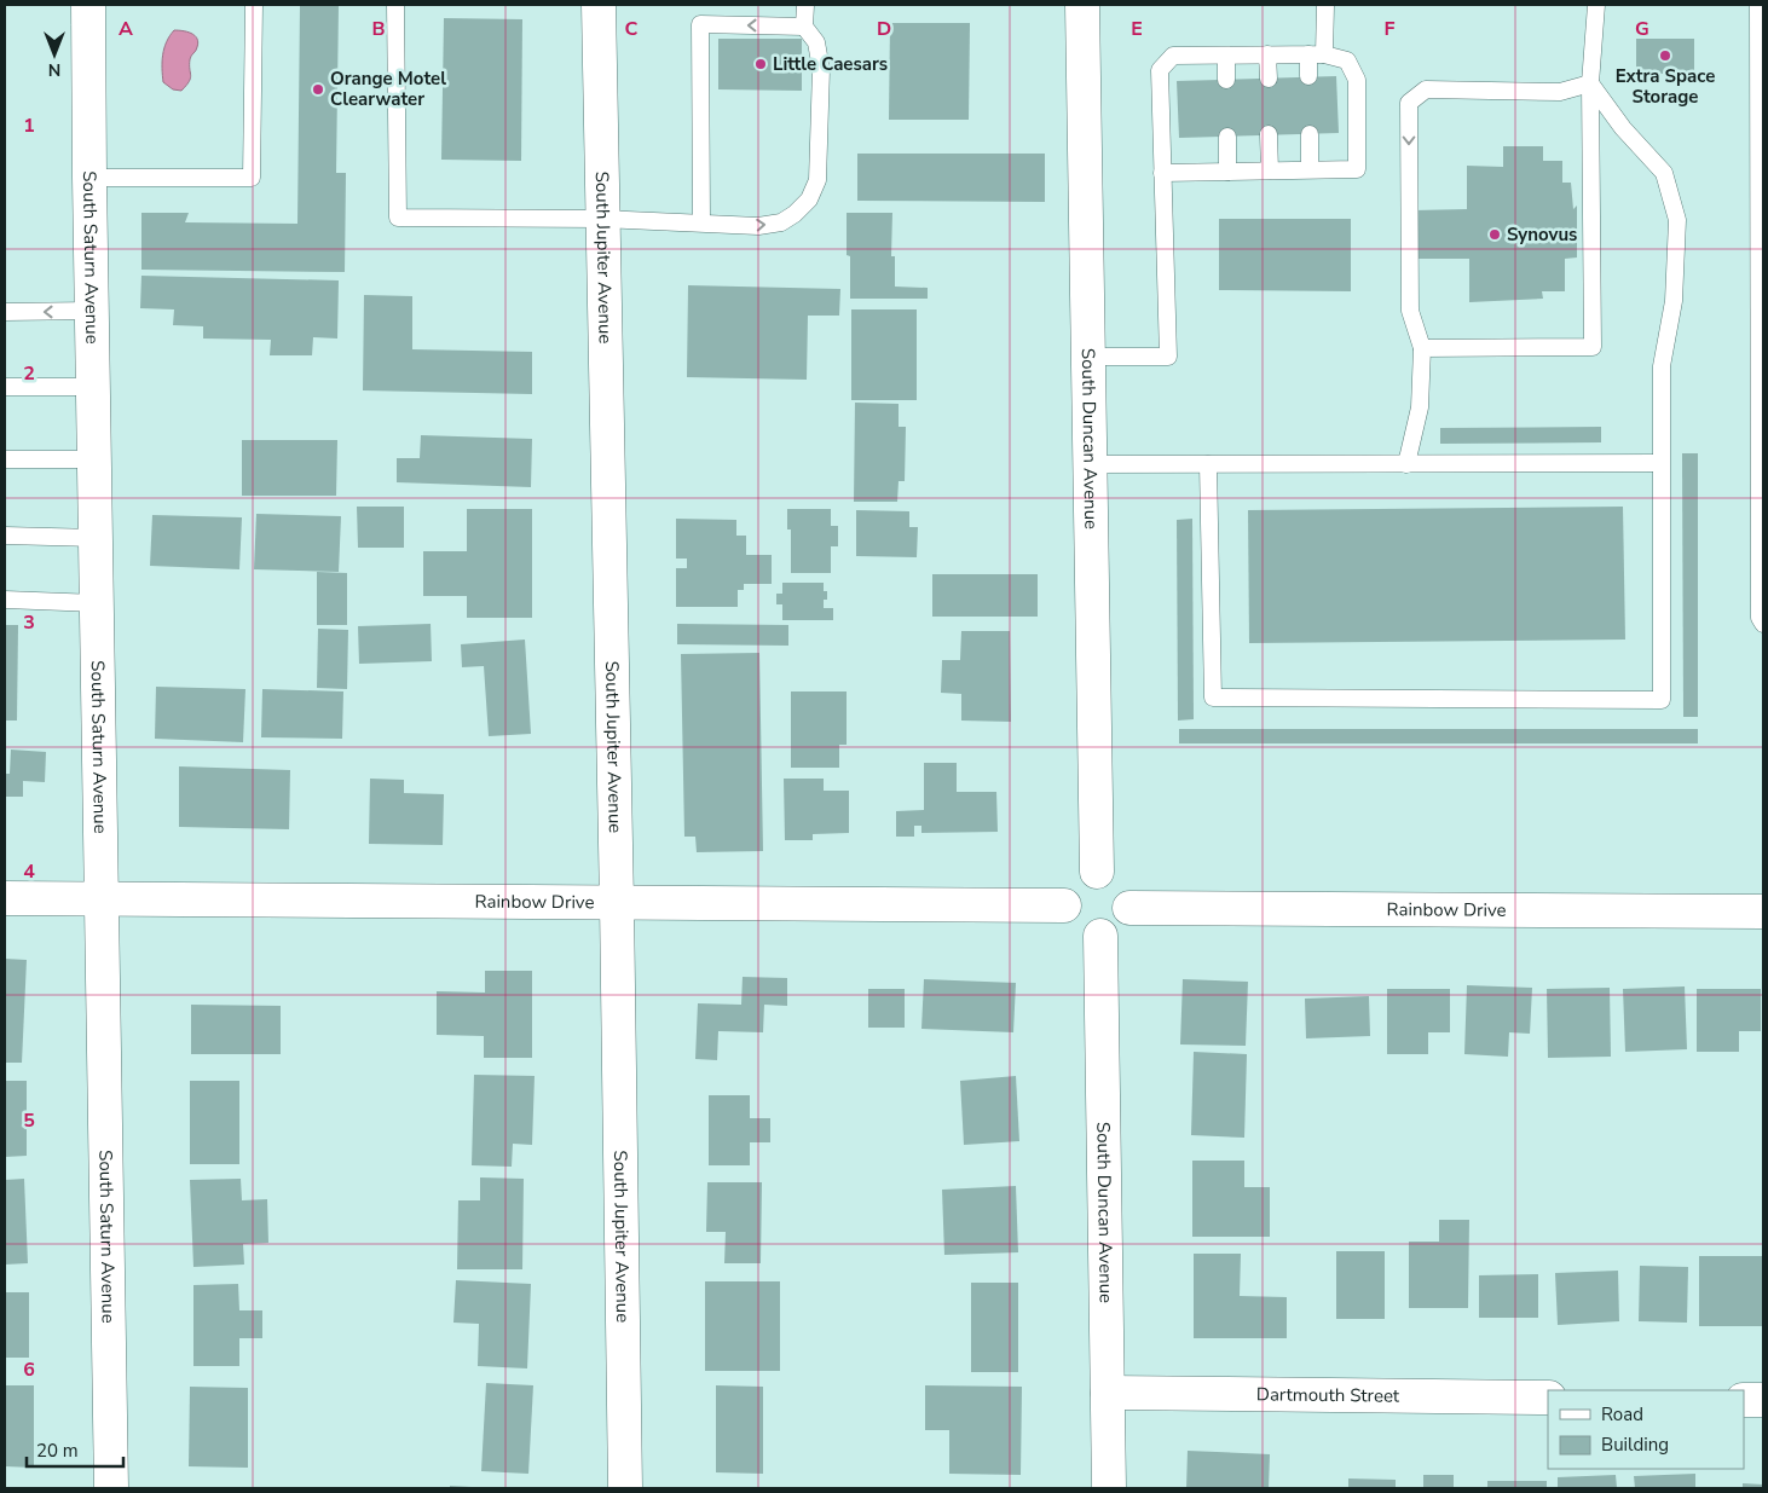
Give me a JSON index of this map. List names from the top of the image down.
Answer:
{
  "streets": {
    "street": [
      "South Saturn Avenue",
      "South Jupiter Avenue",
      "South Duncan Avenue",
      "Rainbow Drive",
      "Dartmouth Street"
    ]
  },
  "crossings": [
    ["South Saturn Avenue", "Rainbow Drive"],
    ["South Jupiter Avenue", "Rainbow Drive"],
    ["South Duncan Avenue", "Rainbow Drive"],
    ["South Duncan Avenue", "Dartmouth Street"]
  ],
  "places": [
    "Extra Space Storage",
    "Little Caesars",
    "Orange Motel Clearwater",
    "Synovus"
  ],
  "legend": ["Road", "Building"],
  "scale_bar": "20 m",
  "north": "bottom",
  "grid": {
    "columns": [
      "A",
      "B",
      "C",
      "D",
      "E",
      "F",
      "G"
    ],
    "rows": [
      "1",
      "2",
      "3",
      "4",
      "5",
      "6"
    ]
  }
}
